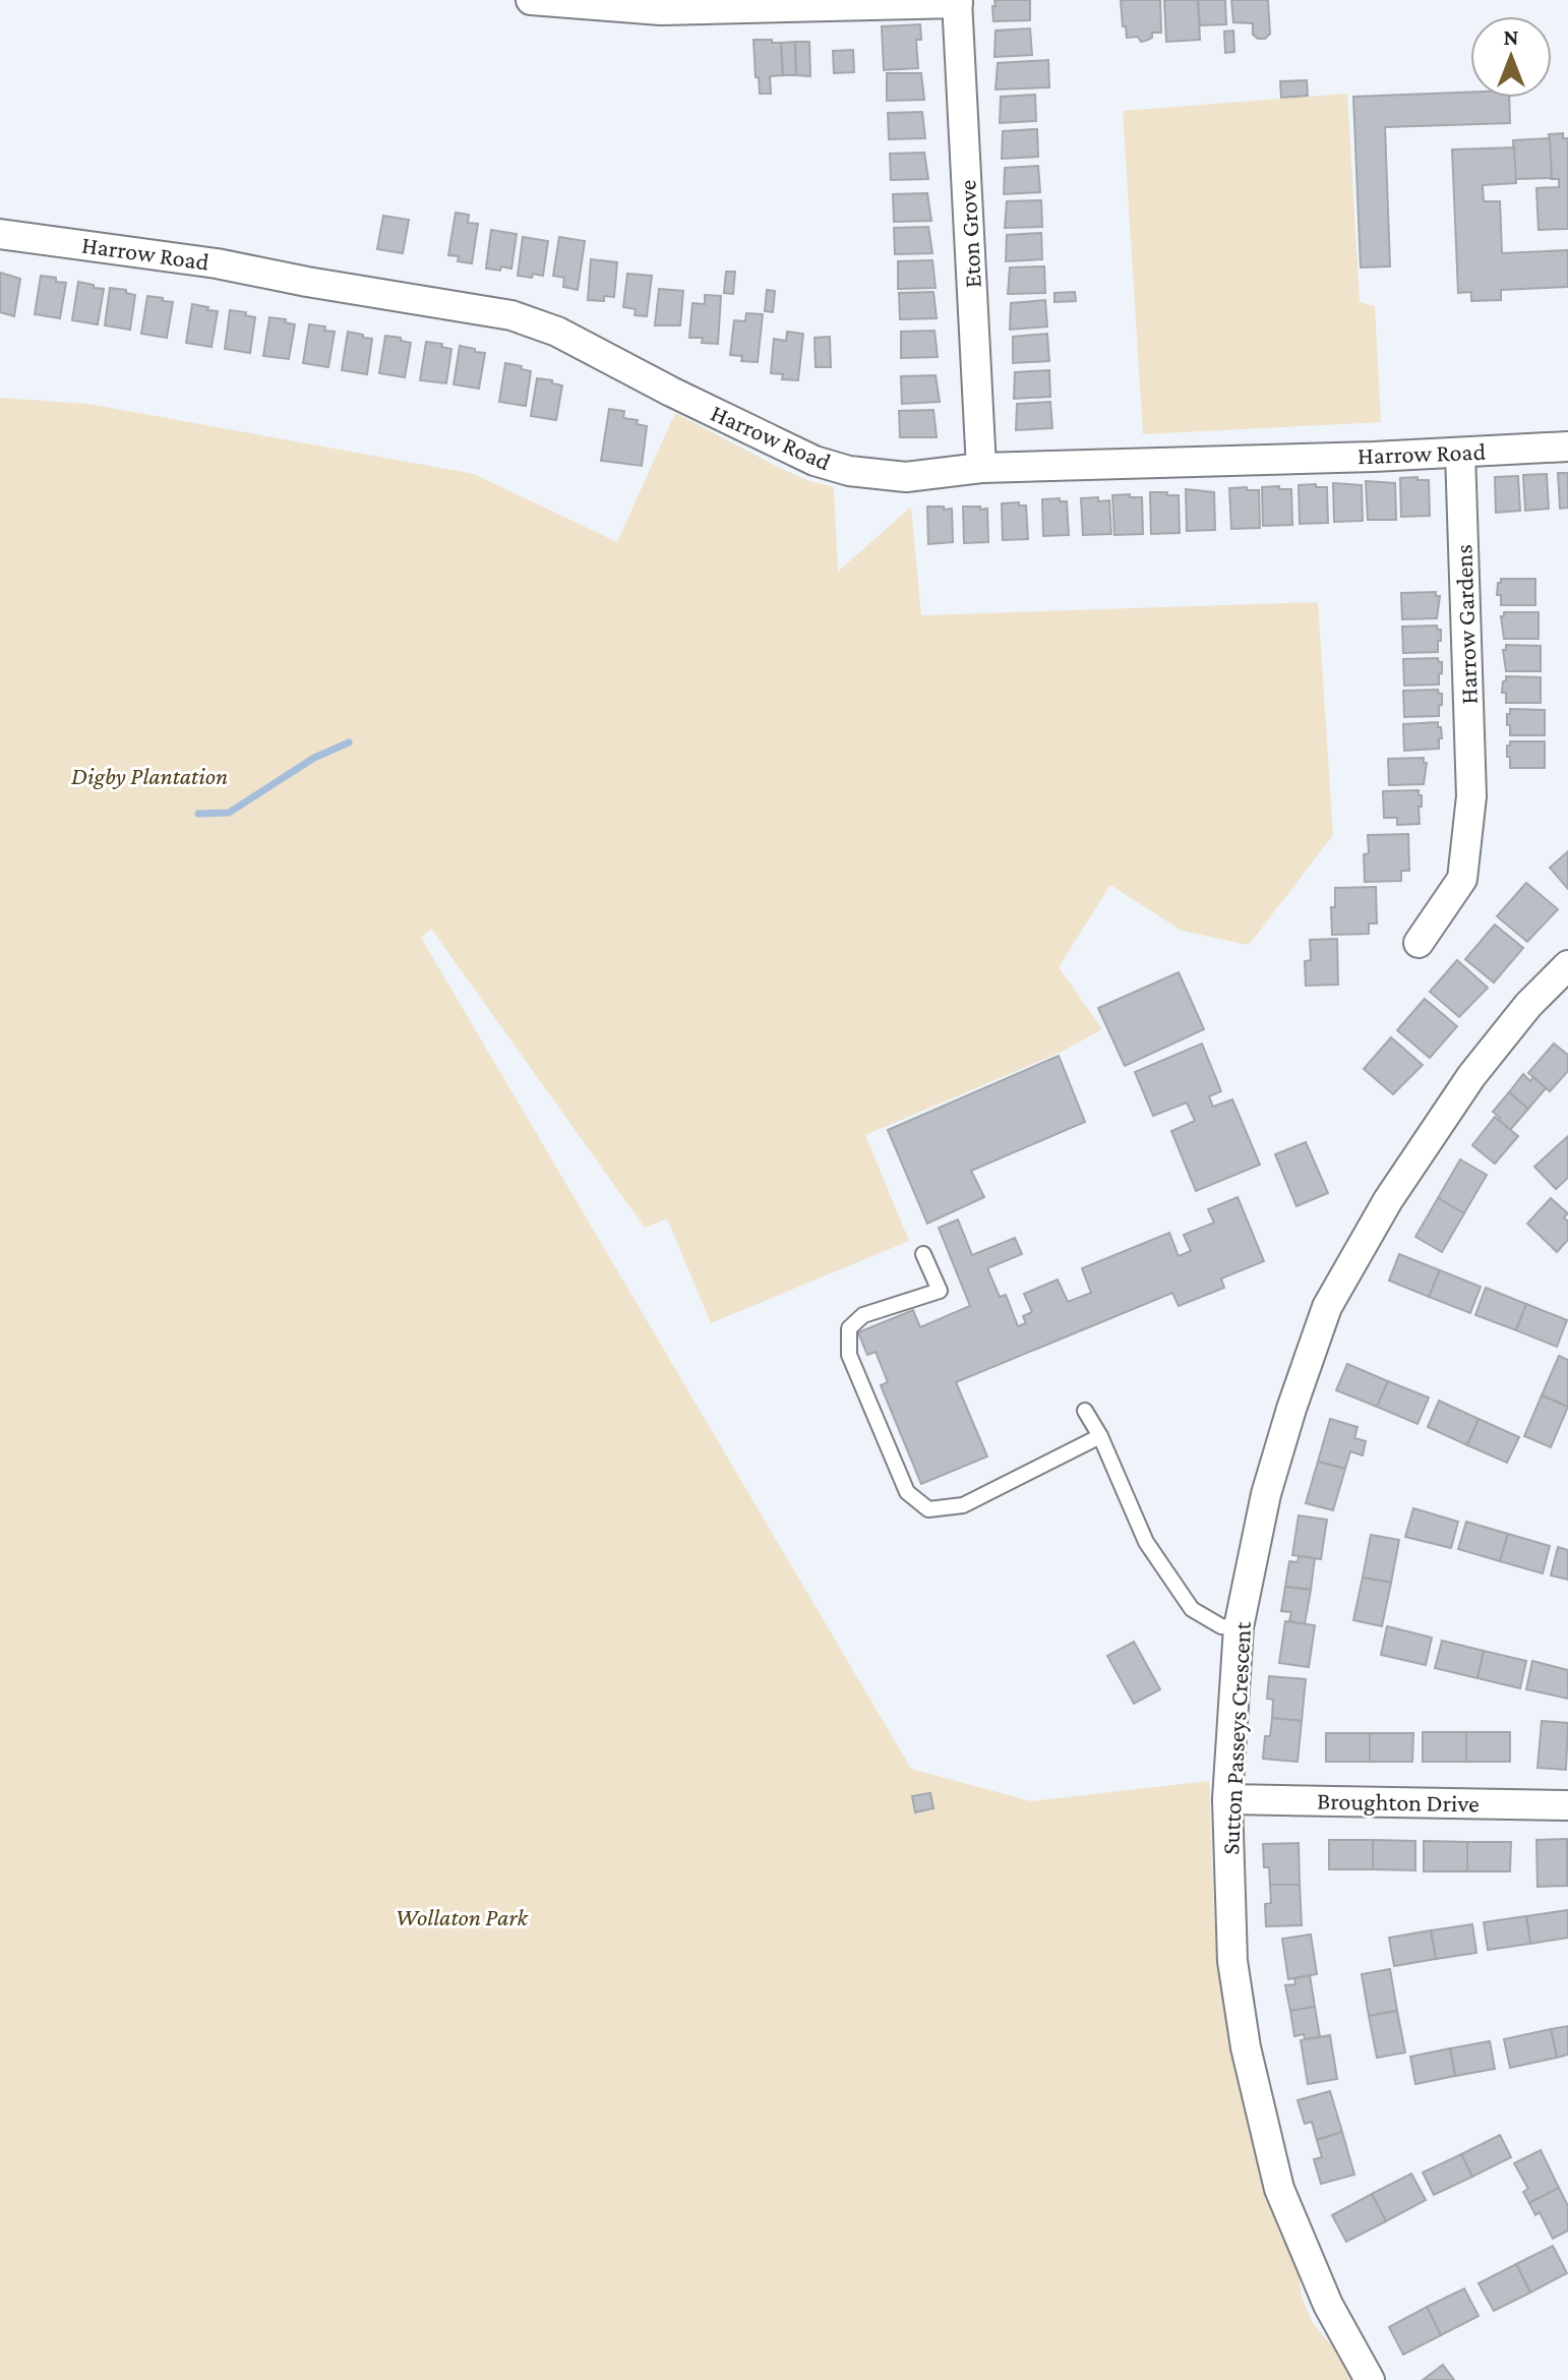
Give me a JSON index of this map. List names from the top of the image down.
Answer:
{
  "streets": {
    "street": [
      "Eton Grove",
      "Harrow Road",
      "Harrow Gardens",
      "Sutton Passeys Crescent",
      "Broughton Drive"
    ]
  },
  "crossings": [
    ["Eton Grove", "Harrow Road"],
    ["Harrow Road", "Harrow Gardens"],
    ["Sutton Passeys Crescent", "Broughton Drive"]
  ],
  "parks": ["Digby Plantation", "Wollaton Park"],
  "north": "top"
}
